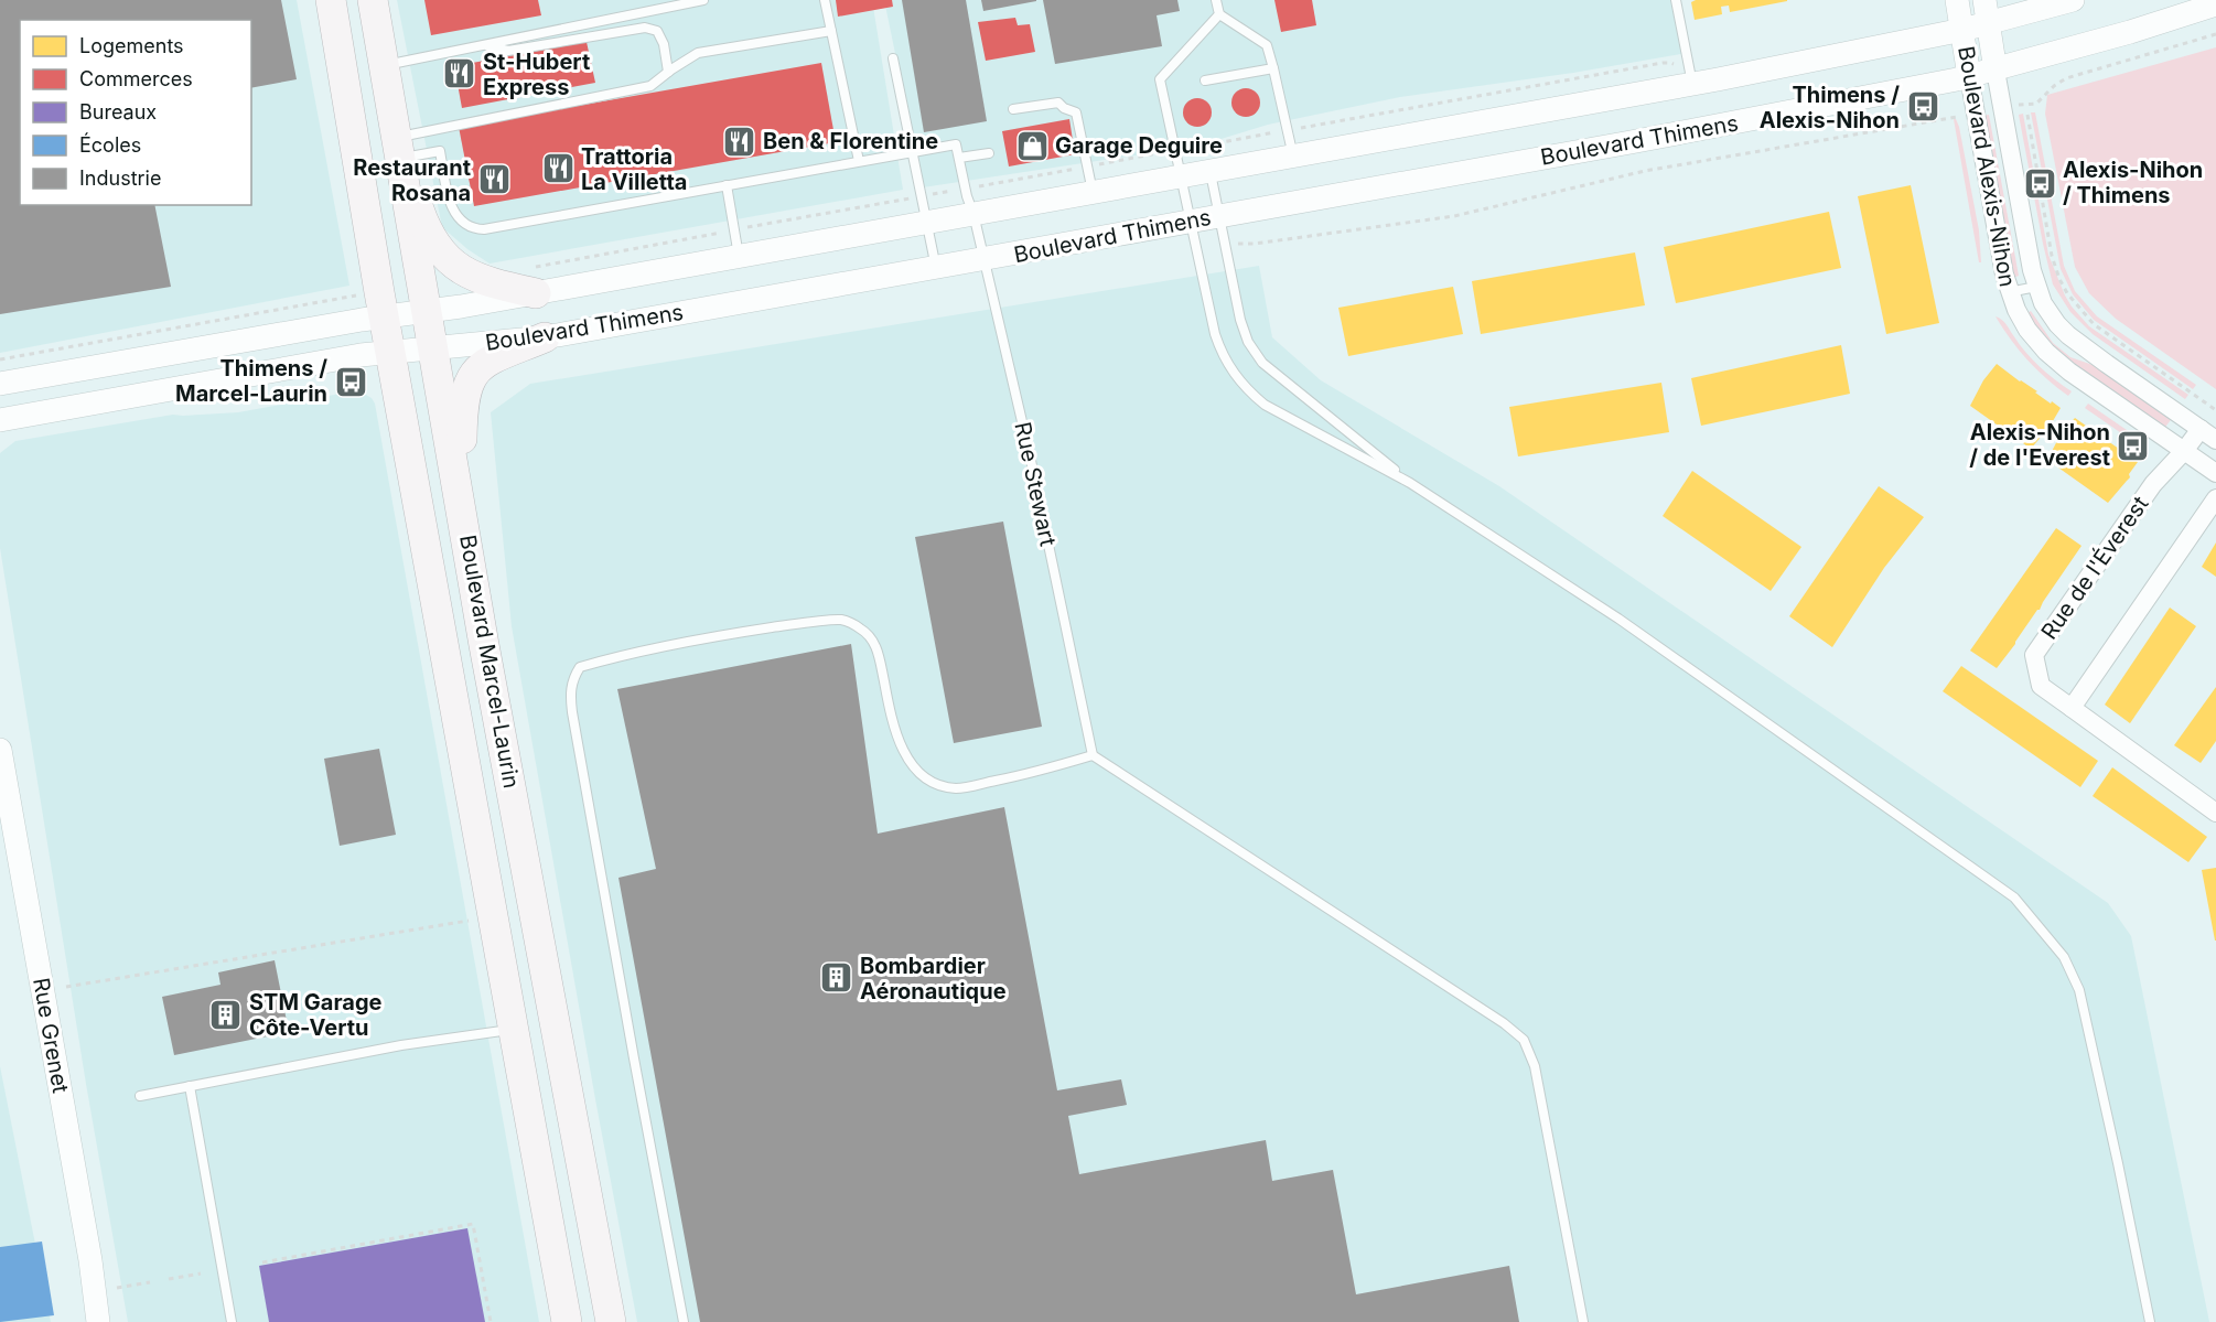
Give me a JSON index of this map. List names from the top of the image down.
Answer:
{
  "streets": {
    "main road": ["Boulevard Marcel-Laurin"],
    "street": [
      "Boulevard Thimens",
      "Boulevard Alexis-Nihon",
      "Rue de l'Éverest",
      "Rue Grenet"
    ],
    "lane": ["Rue Stewart"]
  },
  "crossings": [
    ["Boulevard Thimens", "Boulevard Alexis-Nihon"],
    ["Boulevard Thimens", "Rue Stewart"],
    ["Boulevard Thimens", "Boulevard Marcel-Laurin"],
    ["Boulevard Alexis-Nihon", "Rue de l'Éverest"]
  ],
  "places": {
    "restaurant": [
      "St-Hubert Express",
      "Ben & Florentine",
      "Trattoria La Villetta",
      "Restaurant Rosana"
    ],
    "bus stop": [
      "Thimens / Alexis-Nihon",
      "Alexis-Nihon / Thimens",
      "Thimens / Marcel-Laurin",
      "Alexis-Nihon / de l'Everest"
    ],
    "shop": ["Garage Deguire"],
    "building": ["Bombardier Aéronautique", "STM Garage Côte-Vertu"]
  },
  "legend": [
    "Logements",
    "Commerces",
    "Bureaux",
    "Écoles",
    "Industrie"
  ]
}
